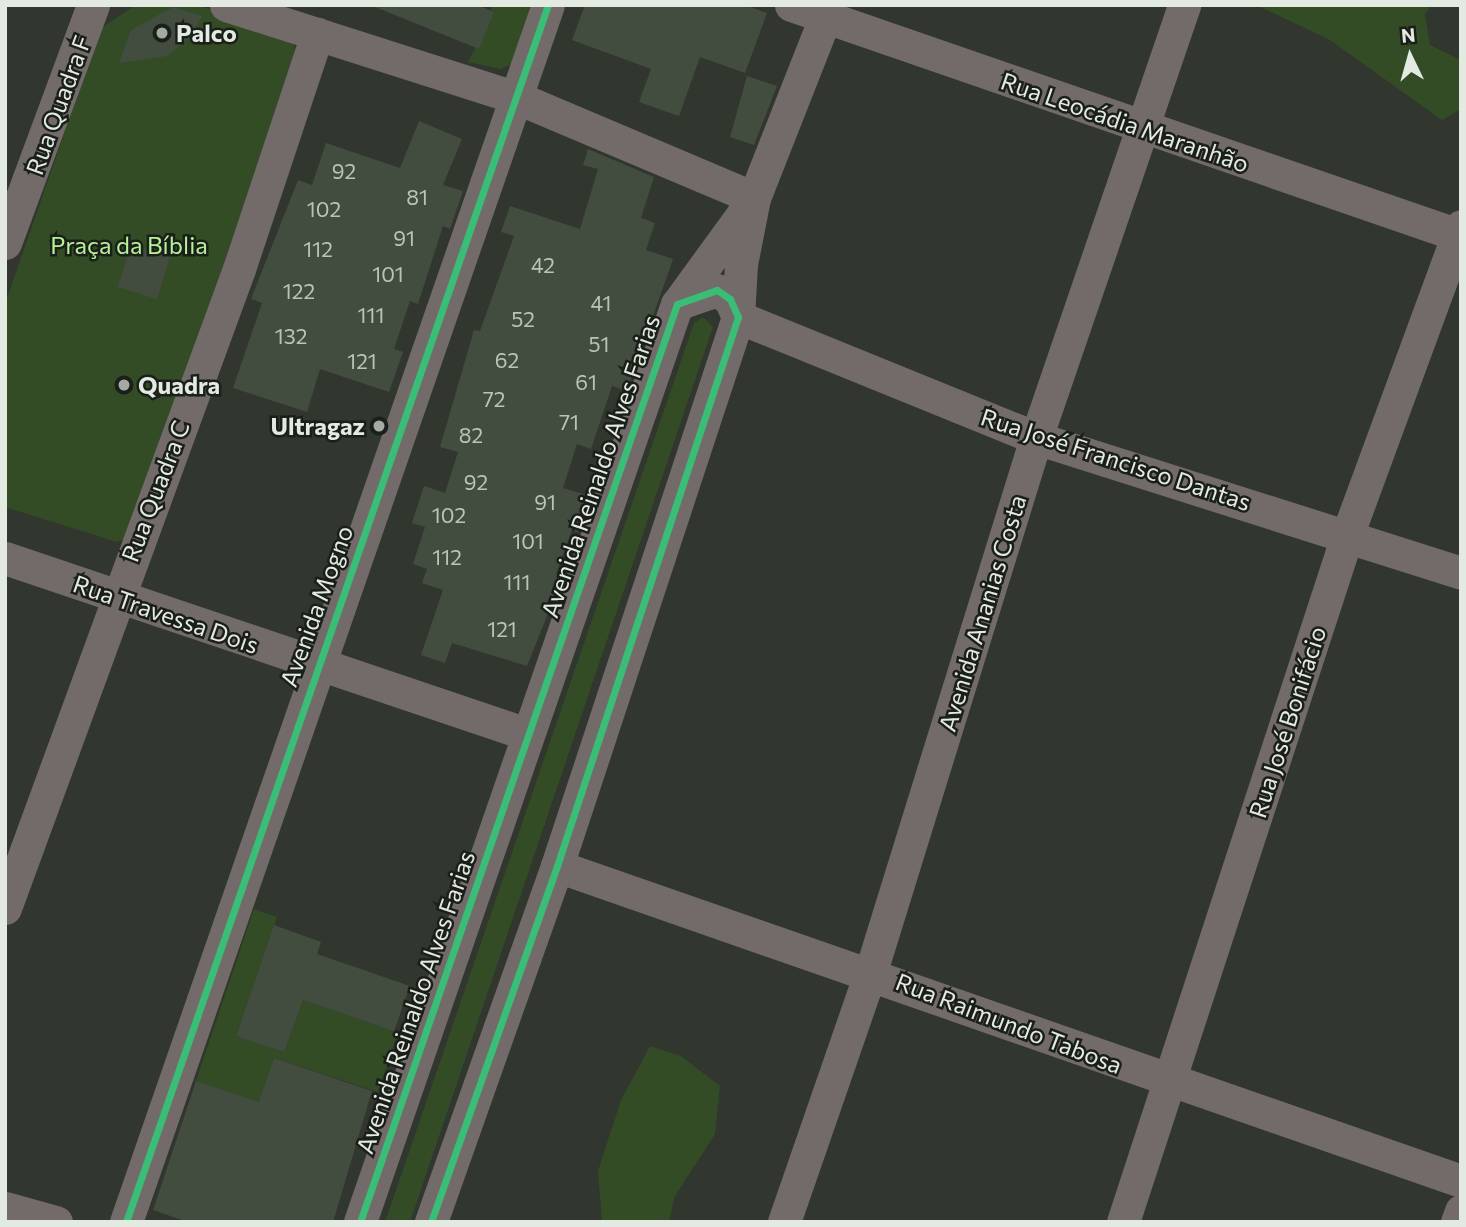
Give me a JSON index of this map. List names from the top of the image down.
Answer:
{
  "streets": {
    "street": [
      "Rua Quadra F",
      "Rua Leocádia Maranhão",
      "Rua José Francisco Dantas",
      "Avenida Reinaldo Alves Farias",
      "Rua Quadra C",
      "Avenida Mogno",
      "Avenida Ananias Costa",
      "Rua Travessa Dois",
      "Rua José Bonifácio",
      "Rua Raimundo Tabosa"
    ]
  },
  "crossings": [
    ["Rua Leocádia Maranhão", "Avenida Reinaldo Alves Farias"],
    ["Rua Leocádia Maranhão", "Avenida Ananias Costa"],
    ["Rua Leocádia Maranhão", "Rua José Bonifácio"],
    ["Rua José Francisco Dantas", "Avenida Reinaldo Alves Farias"],
    ["Rua José Francisco Dantas", "Avenida Ananias Costa"],
    ["Rua José Francisco Dantas", "Rua José Bonifácio"],
    ["Avenida Reinaldo Alves Farias", "Rua Travessa Dois"],
    ["Avenida Reinaldo Alves Farias", "Rua Raimundo Tabosa"],
    ["Rua Quadra C", "Rua Travessa Dois"],
    ["Avenida Mogno", "Rua Travessa Dois"],
    ["Avenida Ananias Costa", "Rua Raimundo Tabosa"],
    ["Rua José Bonifácio", "Rua Raimundo Tabosa"]
  ],
  "parks": ["Praça da Bíblia"],
  "places": ["Palco", "Quadra", "Ultragaz"],
  "house_numbers": [
    "92",
    "81",
    "102",
    "91",
    "112",
    "42",
    "101",
    "122",
    "41",
    "111",
    "52",
    "132",
    "51",
    "62",
    "121",
    "61",
    "72",
    "71",
    "82",
    "92",
    "91",
    "102",
    "101",
    "112",
    "111",
    "121"
  ],
  "north": "top"
}
